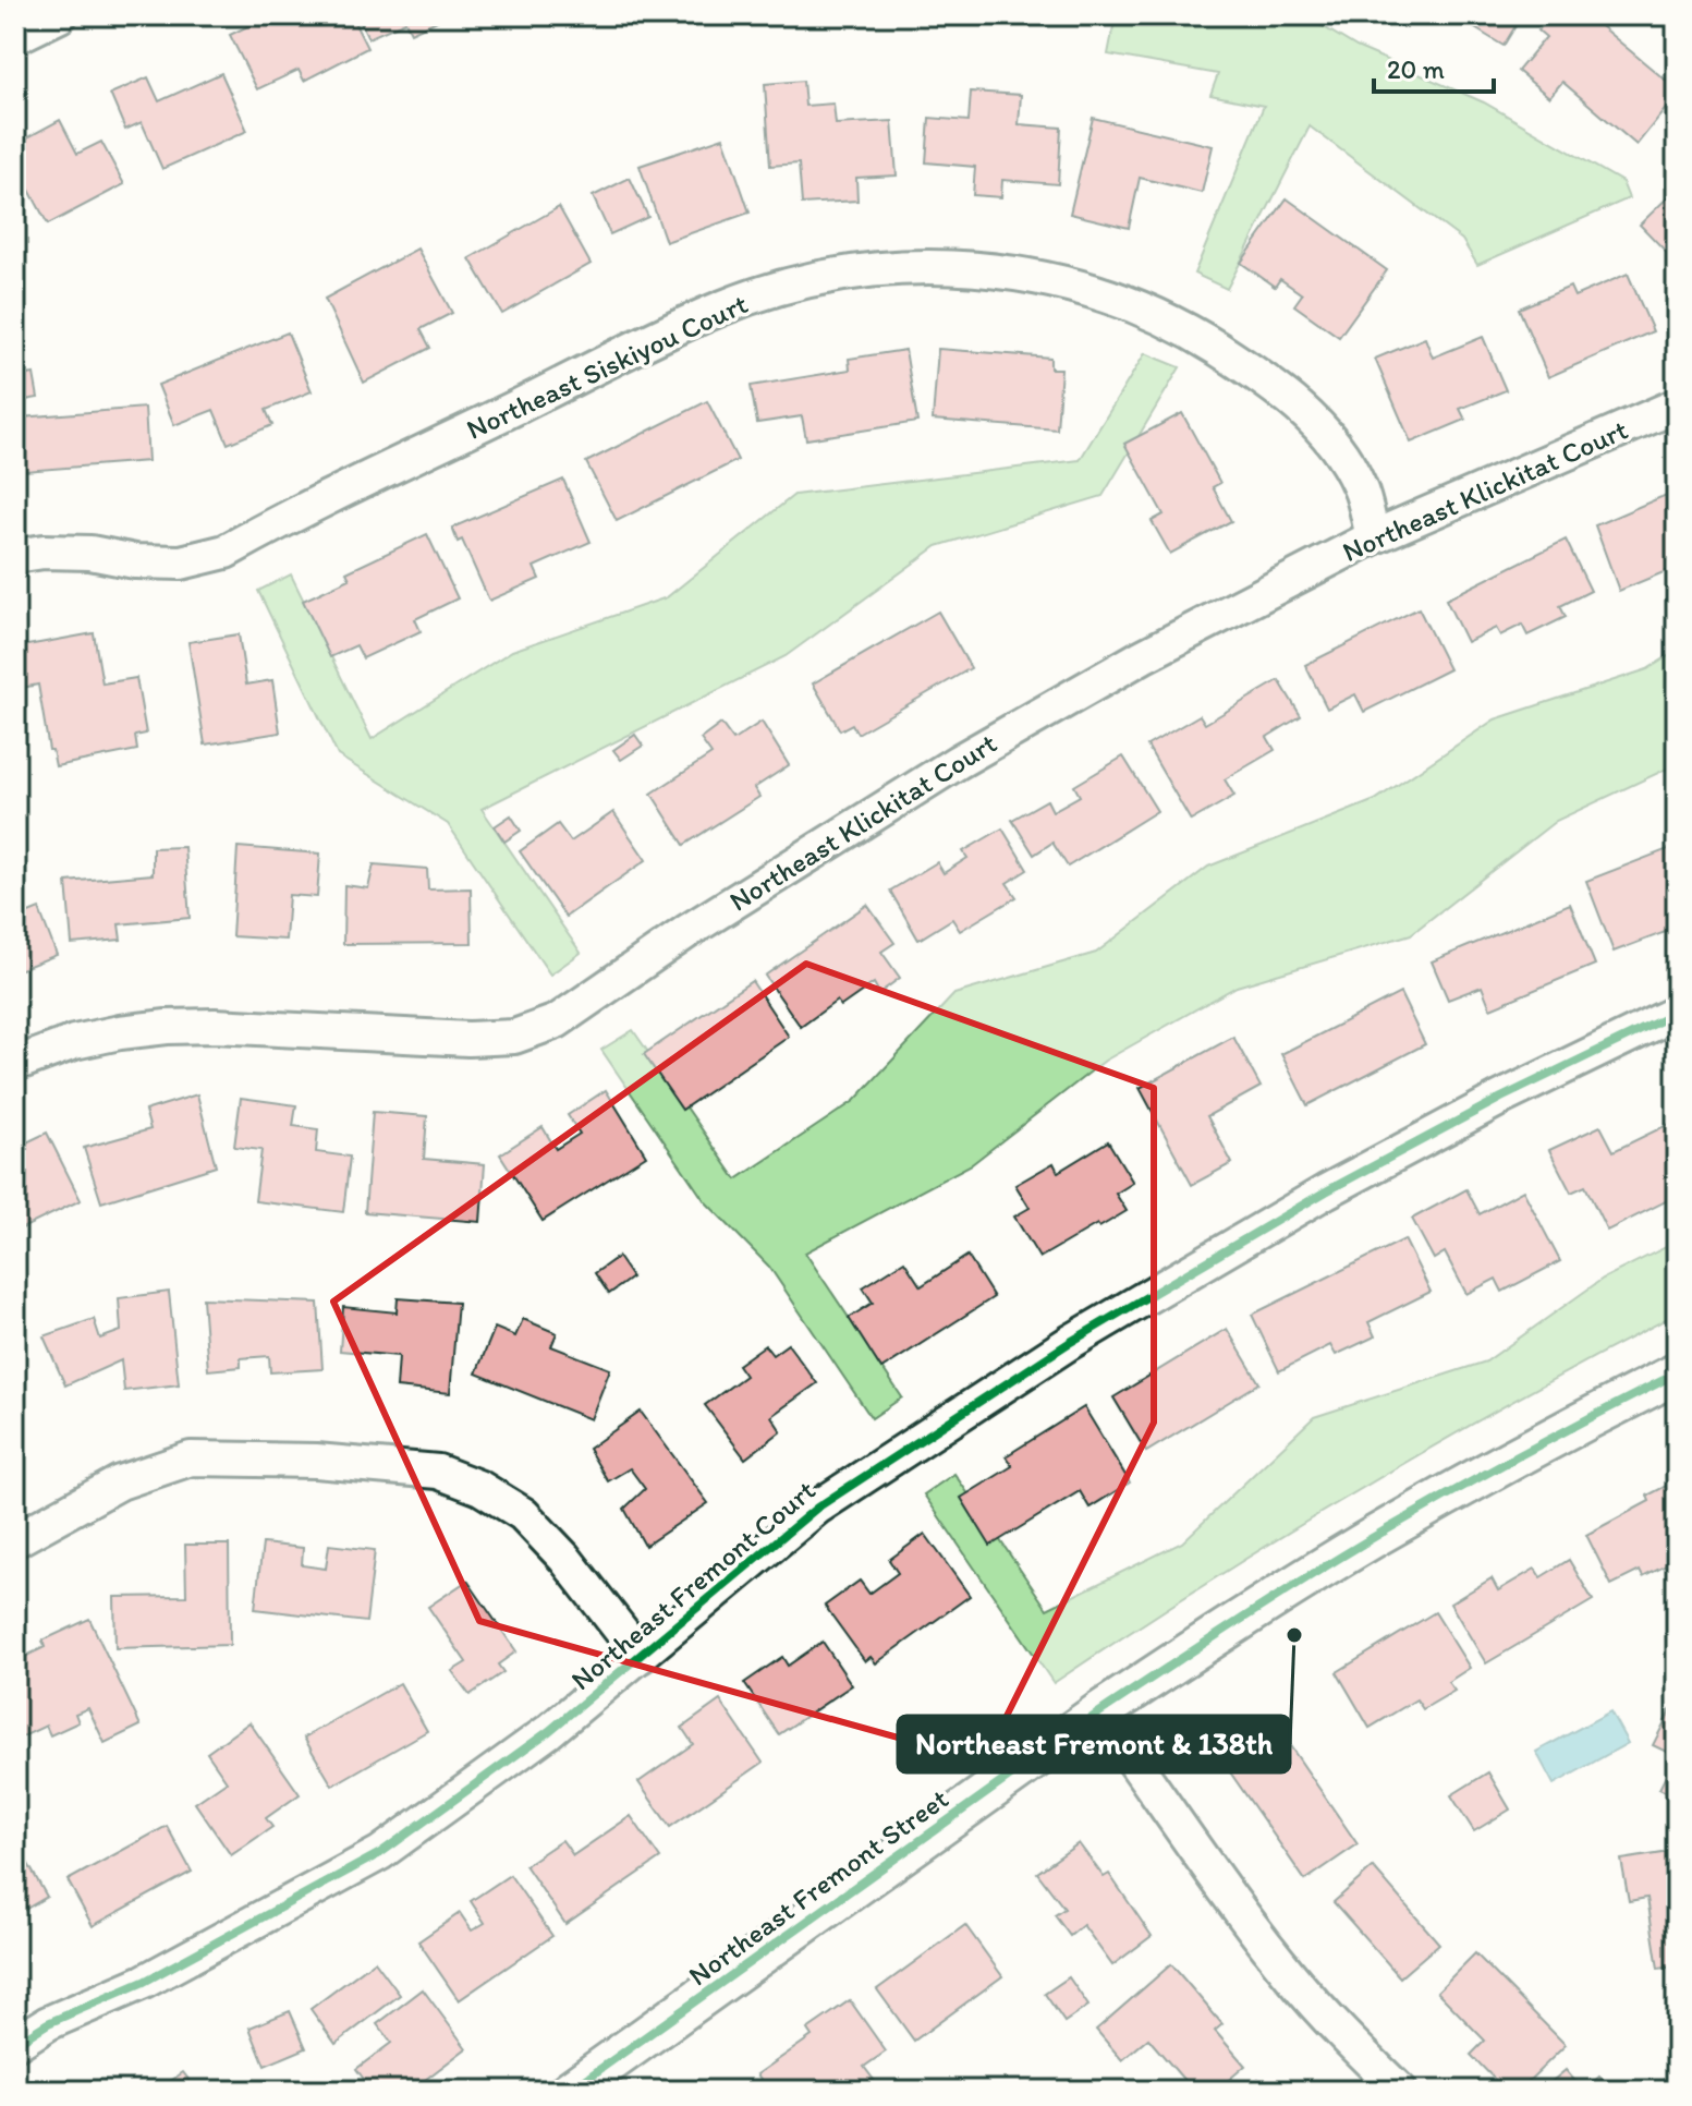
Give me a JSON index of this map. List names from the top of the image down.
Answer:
{
  "streets": {
    "street": [
      "Northeast Siskiyou Court",
      "Northeast Klickitat Court",
      "Northeast Fremont Court",
      "Northeast Fremont Street"
    ]
  },
  "crossings": [
    ["Northeast Siskiyou Court", "Northeast Klickitat Court"]
  ],
  "places": ["Northeast Fremont & 138th"],
  "scale_bar": "20 m"
}
